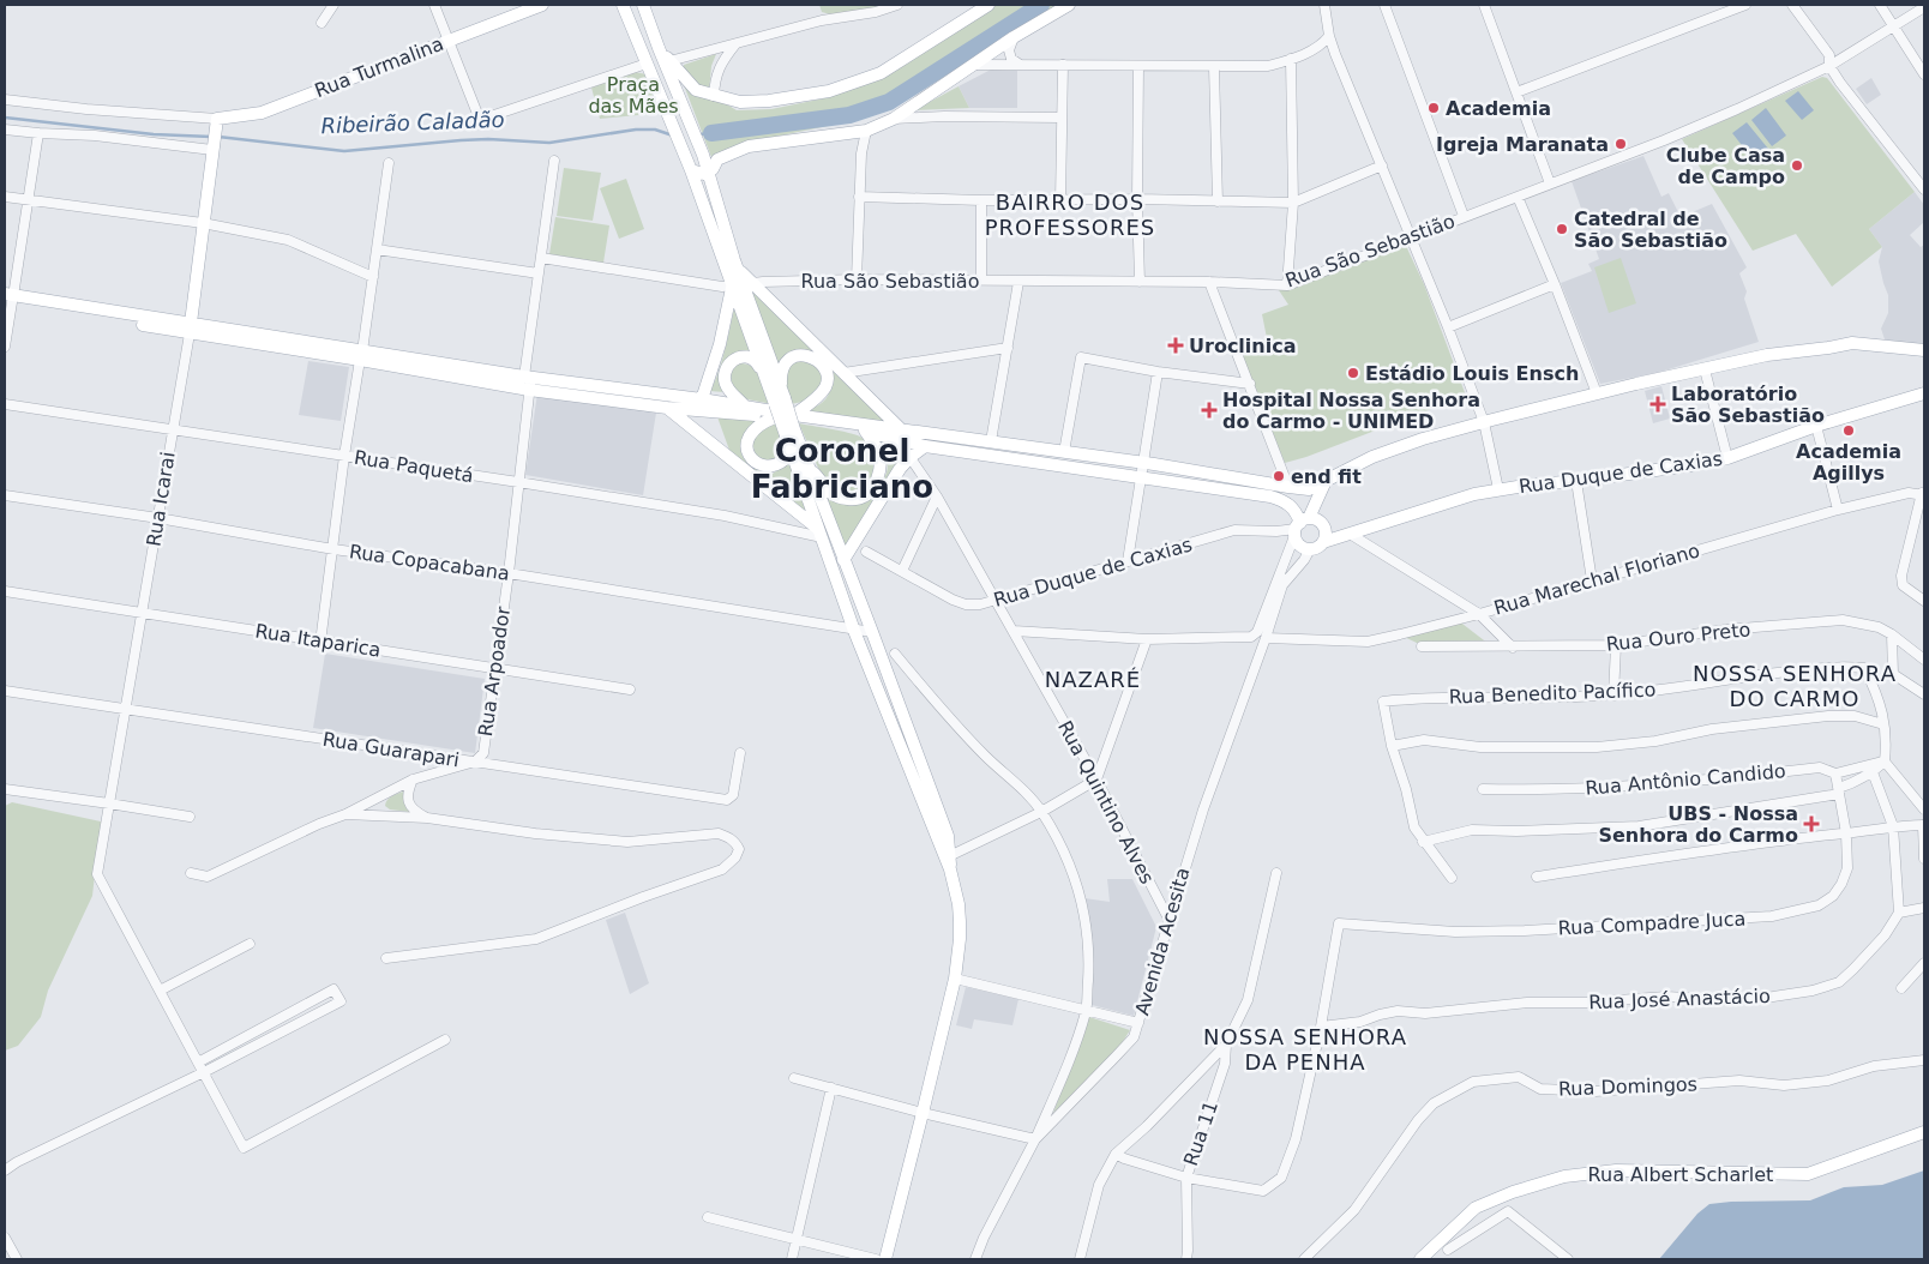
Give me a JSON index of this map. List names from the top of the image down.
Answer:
{
  "streets": {
    "main road": [
      "Rua Turmalina",
      "Rua Duque de Caxias",
      "Rua Icarai",
      "Rua Albert Scharlet"
    ],
    "street": [
      "Rua São Sebastião",
      "Rua Paquetá",
      "Rua Copacabana",
      "Rua Marechal Floriano",
      "Rua Ouro Preto",
      "Rua Itaparica",
      "Rua Arpoador",
      "Rua Benedito Pacífico",
      "Rua Guarapari",
      "Rua Antônio Candido",
      "Rua Quintino Alves",
      "Rua Compadre Juca",
      "Avenida Acesita",
      "Rua José Anastácio",
      "Rua Domingos",
      "Rua 11"
    ]
  },
  "crossings": [
    ["Rua Turmalina", "Rua Icarai"],
    ["Rua São Sebastião", "Rua Arpoador"],
    ["Rua Paquetá", "Rua Icarai"],
    ["Rua Paquetá", "Rua Arpoador"],
    ["Rua Duque de Caxias", "Rua Quintino Alves"],
    ["Rua Duque de Caxias", "Avenida Acesita"],
    ["Rua Icarai", "Rua Copacabana"],
    ["Rua Icarai", "Rua Itaparica"],
    ["Rua Icarai", "Rua Guarapari"],
    ["Rua Copacabana", "Rua Arpoador"],
    ["Rua Marechal Floriano", "Avenida Acesita"],
    ["Rua Itaparica", "Rua Arpoador"],
    ["Rua Arpoador", "Rua Guarapari"],
    ["Rua Antônio Candido", "Rua Compadre Juca"],
    ["Rua Quintino Alves", "Avenida Acesita"],
    ["Rua Compadre Juca", "Rua José Anastácio"]
  ],
  "districts": [
    "BAIRRO DOS PROFESSORES",
    "Coronel Fabriciano",
    "NOSSA SENHORA DO CARMO",
    "NAZARÉ",
    "NOSSA SENHORA DA PENHA"
  ],
  "water": ["Ribeirão Caladão"],
  "parks": ["Praça das Mães"],
  "places": {
    "other": [
      "Academia",
      "Igreja Maranata",
      "Clube Casa de Campo",
      "Catedral de São Sebastião",
      "Estádio Louis Ensch",
      "Academia Agillys",
      "end fit"
    ],
    "health": [
      "Uroclinica",
      "Laboratório São Sebastião",
      "Hospital Nossa Senhora do Carmo - UNIMED",
      "UBS - Nossa Senhora do Carmo"
    ]
  }
}
